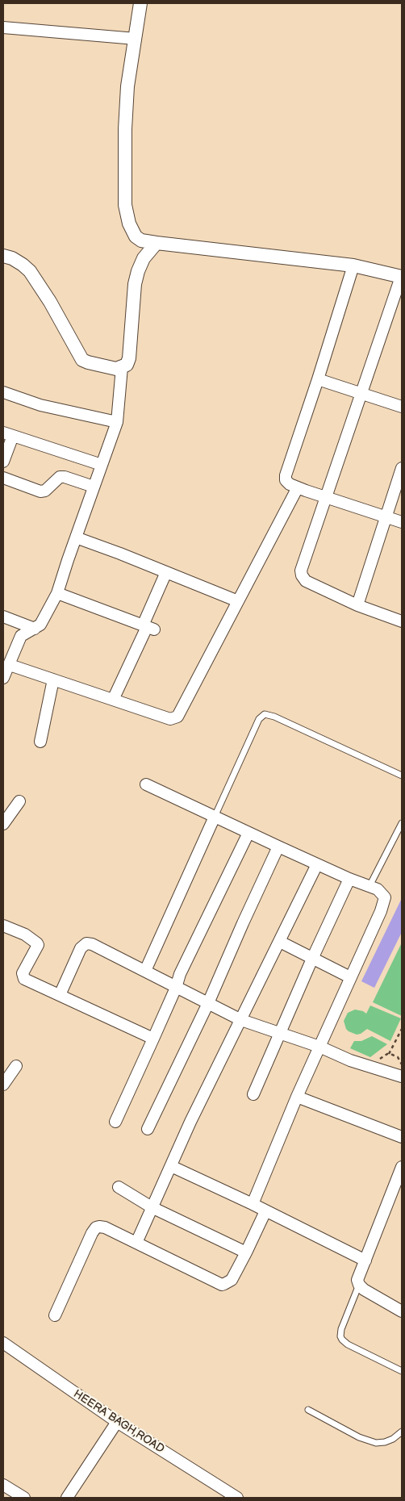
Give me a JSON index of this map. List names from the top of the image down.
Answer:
{
  "streets": {
    "street": ["HEERA BAGH,ROAD"]
  }
}
